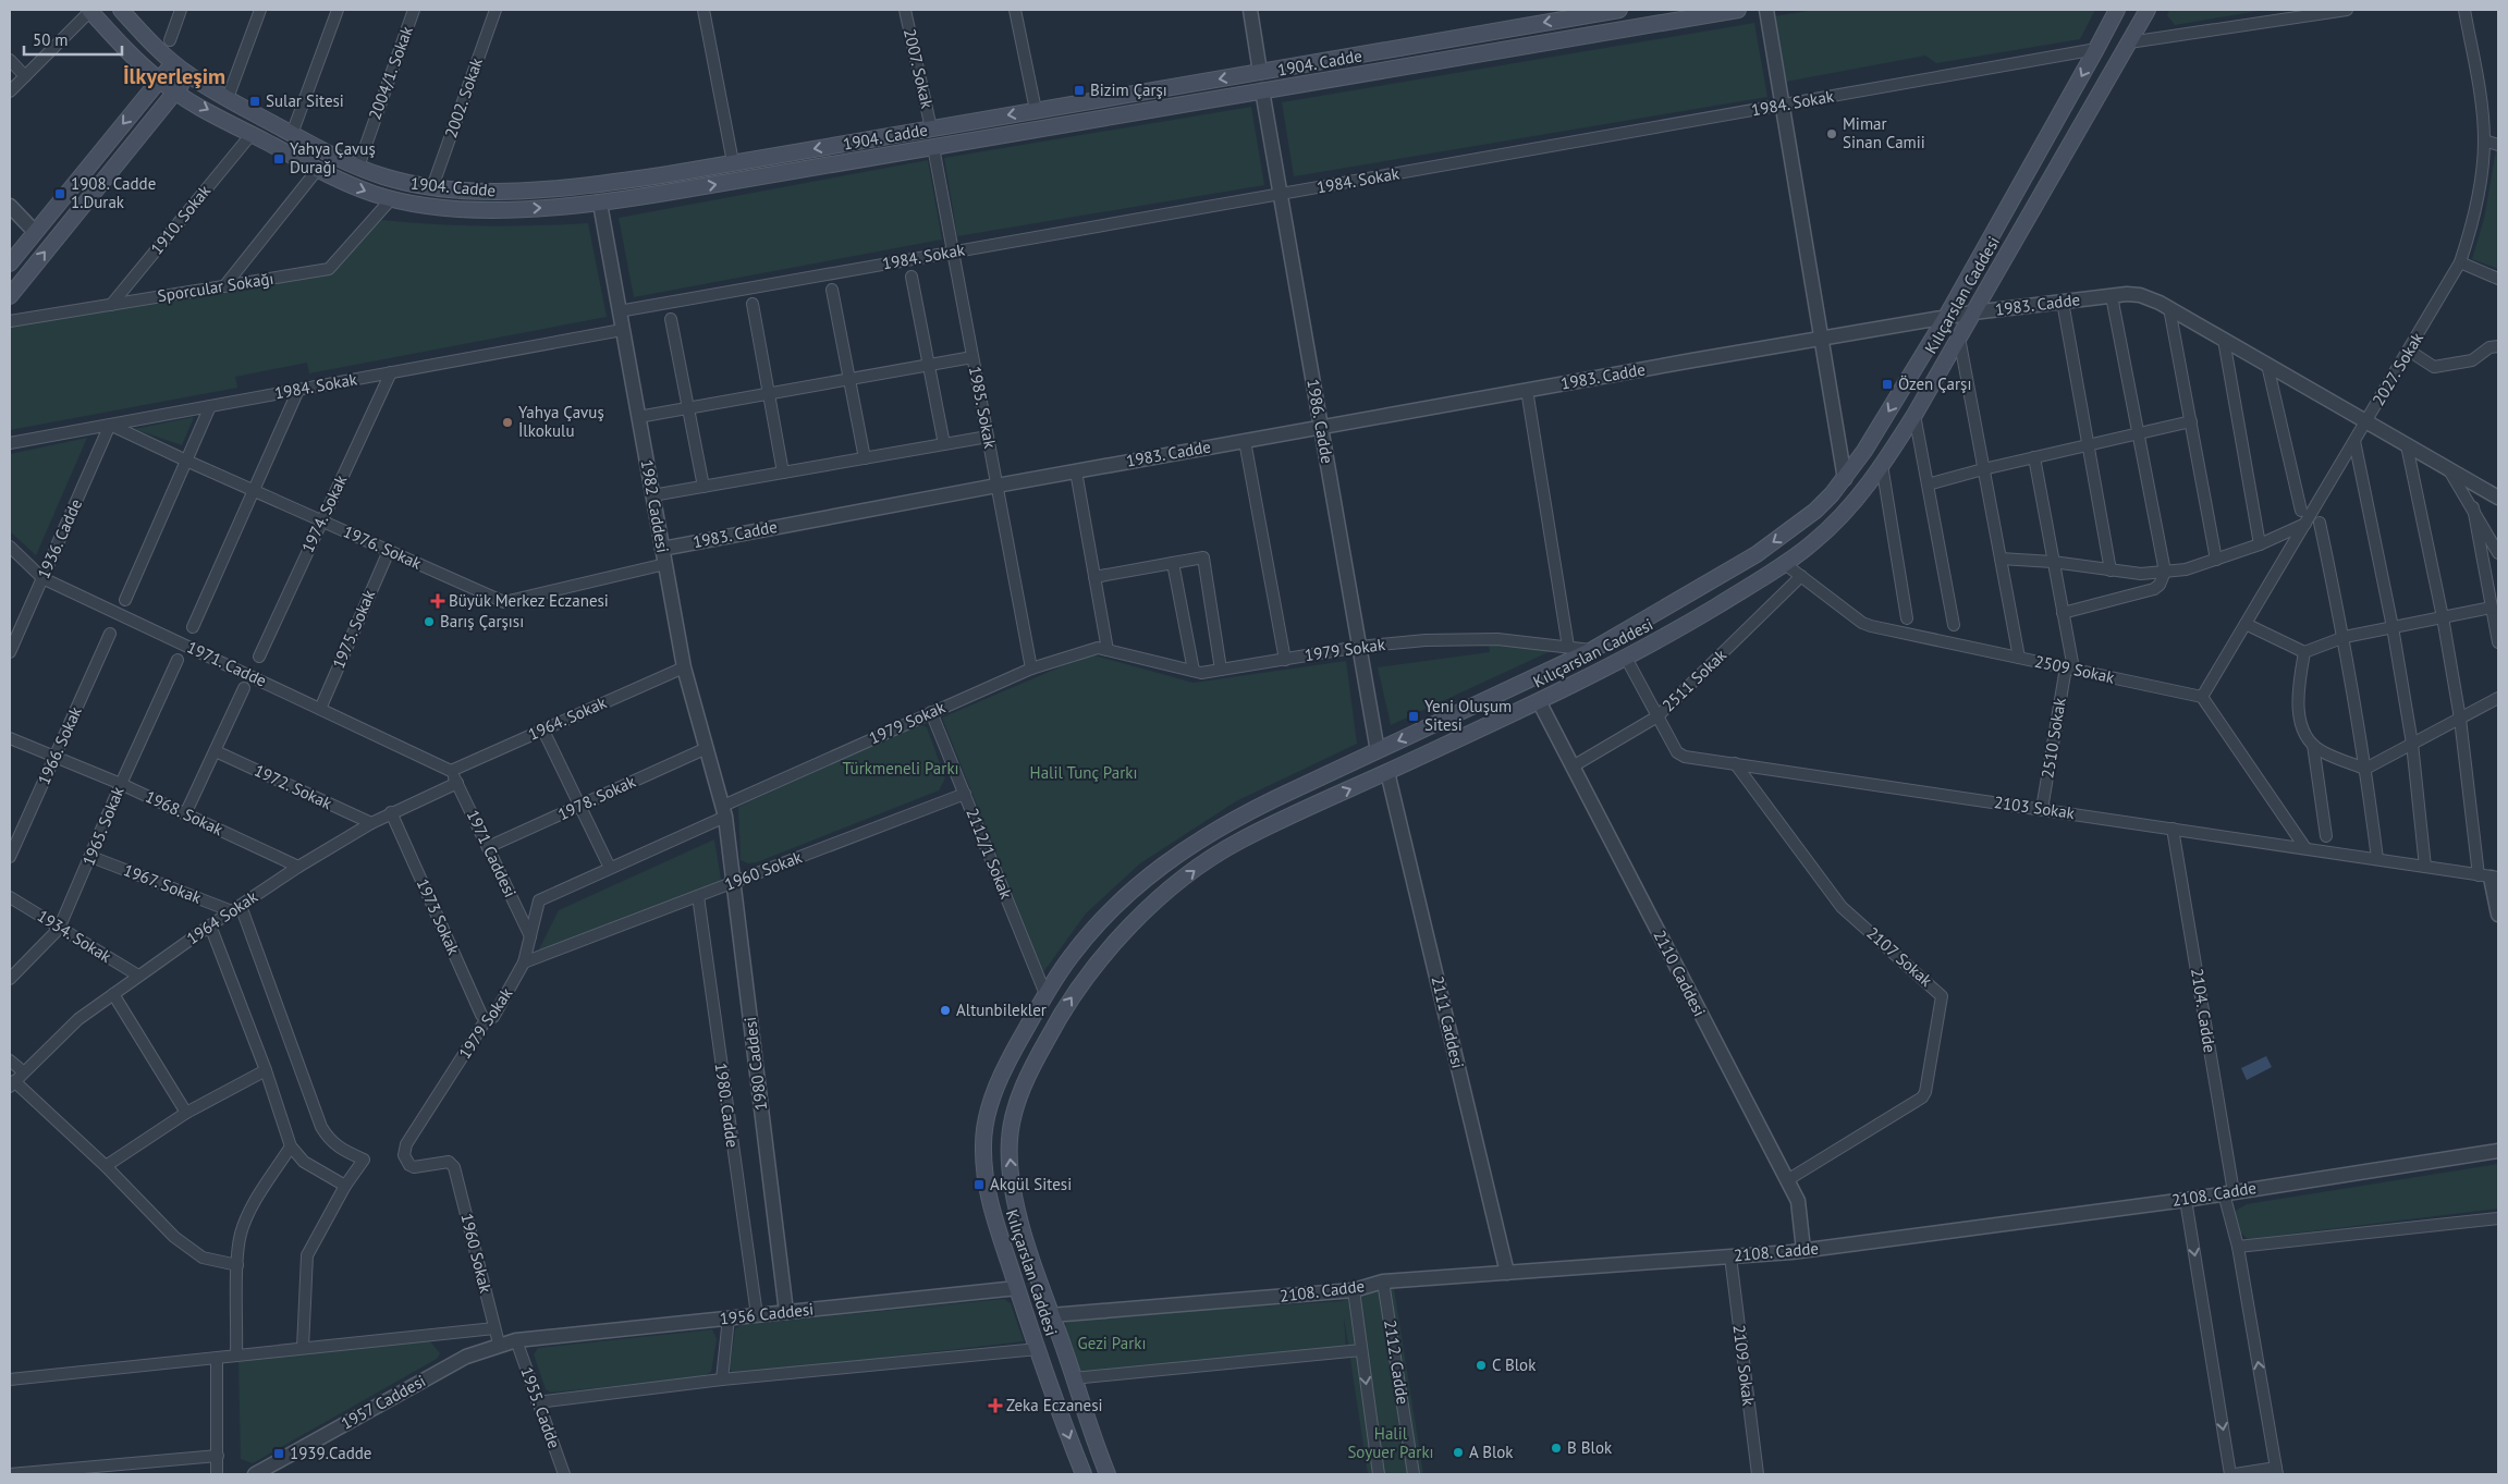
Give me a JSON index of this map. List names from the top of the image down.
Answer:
{
  "streets": {
    "main road": ["1904. Cadde", "Kılıçarslan Caddesi"],
    "street": [
      "2007. Sokak",
      "2004/1. Sokak",
      "2002. Sokak",
      "1984. Sokak",
      "1910. Sokak",
      "Sporcular Sokağı",
      "1983. Cadde",
      "2027. Sokak",
      "1985. Sokak",
      "1986. Cadde",
      "1982 Caddesi",
      "1974. Sokak",
      "1936. Cadde",
      "1976. Sokak",
      "1975. Sokak",
      "1979 Sokak",
      "1971. Cadde",
      "2509 Sokak",
      "2511 Sokak",
      "1964. Sokak",
      "2510 Sokak",
      "1966. Sokak",
      "1972. Sokak",
      "1978. Sokak",
      "2103 Sokak",
      "1968. Sokak",
      "1965. Sokak",
      "1971 Caddesi",
      "2112/1 Sokak",
      "1960 Sokak",
      "1967. Sokak",
      "1973 Sokak",
      "1964 Sokak",
      "1934. Sokak",
      "2107 Sokak",
      "2110 Caddesi",
      "2104. Cadde",
      "2111 Caddesi",
      "1980 Caddesi",
      "1980. Cadde",
      "2108. Cadde",
      "1956 Caddesi",
      "2112. Cadde",
      "2109 Sokak",
      "1957 Caddesi",
      "1955. Cadde"
    ]
  },
  "crossings": [
    ["1904. Cadde", "2007. Sokak"],
    ["1904. Cadde", "2004/1. Sokak"],
    ["1904. Cadde", "2002. Sokak"],
    ["1904. Cadde", "1910. Sokak"],
    ["1904. Cadde", "Sporcular Sokağı"],
    ["1904. Cadde", "1985. Sokak"],
    ["1904. Cadde", "1986. Cadde"],
    ["1904. Cadde", "1982 Caddesi"],
    ["1984. Sokak", "Kılıçarslan Caddesi"],
    ["1984. Sokak", "1985. Sokak"],
    ["1984. Sokak", "1986. Cadde"],
    ["1984. Sokak", "1982 Caddesi"],
    ["1984. Sokak", "1974. Sokak"],
    ["1984. Sokak", "1936. Cadde"],
    ["1984. Sokak", "1976. Sokak"],
    ["1910. Sokak", "Sporcular Sokağı"],
    ["Kılıçarslan Caddesi", "1983. Cadde"],
    ["Kılıçarslan Caddesi", "1986. Cadde"],
    ["Kılıçarslan Caddesi", "1979 Sokak"],
    ["Kılıçarslan Caddesi", "2509 Sokak"],
    ["Kılıçarslan Caddesi", "2103 Sokak"],
    ["Kılıçarslan Caddesi", "2112/1 Sokak"],
    ["Kılıçarslan Caddesi", "2110 Caddesi"],
    ["Kılıçarslan Caddesi", "2111 Caddesi"],
    ["Kılıçarslan Caddesi", "2108. Cadde"],
    ["Kılıçarslan Caddesi", "1956 Caddesi"],
    ["1983. Cadde", "2027. Sokak"],
    ["1983. Cadde", "1985. Sokak"],
    ["1983. Cadde", "1986. Cadde"],
    ["1983. Cadde", "1982 Caddesi"],
    ["2027. Sokak", "2509 Sokak"],
    ["1985. Sokak", "1979 Sokak"],
    ["1986. Cadde", "1979 Sokak"],
    ["1982 Caddesi", "1976. Sokak"],
    ["1982 Caddesi", "1979 Sokak"],
    ["1982 Caddesi", "1964. Sokak"],
    ["1982 Caddesi", "1978. Sokak"],
    ["1982 Caddesi", "1980 Caddesi"],
    ["1974. Sokak", "1976. Sokak"],
    ["1936. Cadde", "1976. Sokak"],
    ["1936. Cadde", "1971. Cadde"],
    ["1976. Sokak", "1975. Sokak"],
    ["1975. Sokak", "1971. Cadde"],
    ["1979 Sokak", "1971 Caddesi"],
    ["1979 Sokak", "2112/1 Sokak"],
    ["1979 Sokak", "1960 Sokak"],
    ["1979 Sokak", "1973 Sokak"],
    ["1979 Sokak", "1980 Caddesi"],
    ["1971. Cadde", "1964. Sokak"],
    ["1971. Cadde", "1971 Caddesi"],
    ["2509 Sokak", "2511 Sokak"],
    ["2509 Sokak", "2510 Sokak"],
    ["2511 Sokak", "2103 Sokak"],
    ["2511 Sokak", "2110 Caddesi"],
    ["1964. Sokak", "1971 Caddesi"],
    ["2510 Sokak", "2103 Sokak"],
    ["1966. Sokak", "1968. Sokak"],
    ["1972. Sokak", "1964 Sokak"],
    ["1978. Sokak", "1971 Caddesi"],
    ["2103 Sokak", "2107 Sokak"],
    ["2103 Sokak", "2104. Cadde"],
    ["1968. Sokak", "1965. Sokak"],
    ["1968. Sokak", "1964 Sokak"],
    ["1965. Sokak", "1967. Sokak"],
    ["1965. Sokak", "1934. Sokak"],
    ["1971 Caddesi", "1964 Sokak"],
    ["2112/1 Sokak", "1960 Sokak"],
    ["1960 Sokak", "1980 Caddesi"],
    ["1960 Sokak", "1980. Cadde"],
    ["1960 Sokak", "1957 Caddesi"],
    ["1967. Sokak", "1964 Sokak"],
    ["1973 Sokak", "1964 Sokak"],
    ["1964 Sokak", "1934. Sokak"],
    ["2107 Sokak", "2110 Caddesi"],
    ["2110 Caddesi", "2108. Cadde"],
    ["2104. Cadde", "2108. Cadde"],
    ["2111 Caddesi", "2108. Cadde"],
    ["1980 Caddesi", "1956 Caddesi"],
    ["1980. Cadde", "1956 Caddesi"],
    ["2108. Cadde", "2112. Cadde"],
    ["2108. Cadde", "2109 Sokak"],
    ["1956 Caddesi", "1957 Caddesi"],
    ["1956 Caddesi", "1955. Cadde"],
    ["1957 Caddesi", "1955. Cadde"]
  ],
  "districts": ["İlkyerleşim"],
  "parks": [
    "Türkmeneli Parkı",
    "Halil Tunç Parkı",
    "Gezi Parkı",
    "Halil Soyuer Parkı"
  ],
  "places": {
    "transit": [
      "Bizim Çarşı",
      "Sular Sitesi",
      "Yahya Çavuş Durağı",
      "1908. Cadde 1.Durak",
      "Özen Çarşı",
      "Yeni Oluşum Sitesi",
      "Akgül Sitesi",
      "1939.Cadde"
    ],
    "other": [
      "Mimar Sinan Camii",
      "Yahya Çavuş İlkokulu",
      "Barış Çarşısı",
      "Altunbilekler",
      "C Blok",
      "B Blok",
      "A Blok"
    ],
    "health": ["Büyük Merkez Eczanesi", "Zeka Eczanesi"]
  },
  "scale_bar": "50 m"
}
